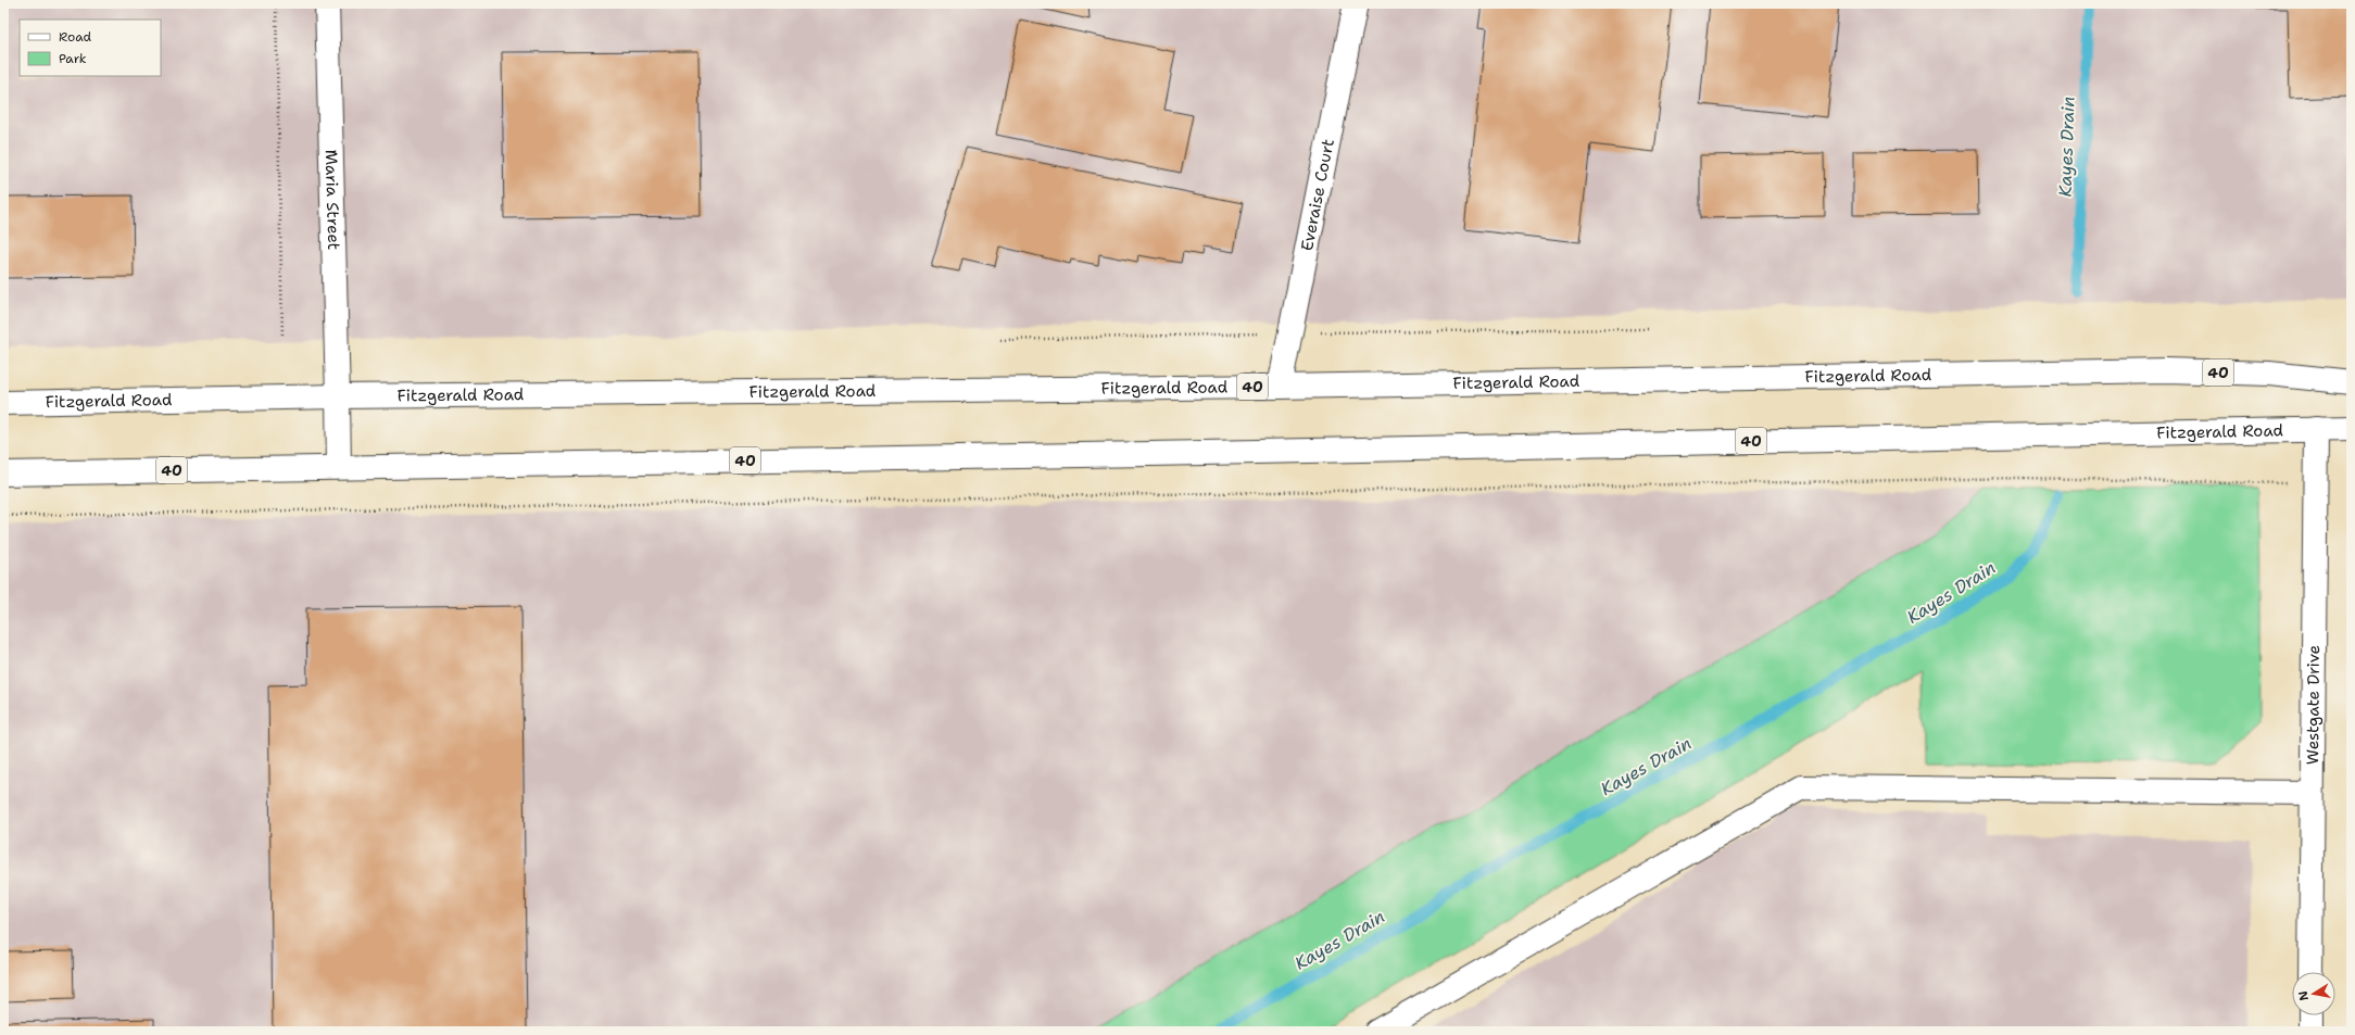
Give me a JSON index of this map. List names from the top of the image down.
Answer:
{
  "streets": {
    "main road": [
      "Everaise Court",
      "Maria Street",
      "40",
      "Fitzgerald Road",
      "Westgate Drive"
    ]
  },
  "crossings": [
    ["Everaise Court", "Fitzgerald Road"],
    ["Maria Street", "Fitzgerald Road"],
    ["Fitzgerald Road", "Westgate Drive"]
  ],
  "water": ["Kayes Drain"],
  "legend": ["Road", "Park"],
  "north": "left"
}
